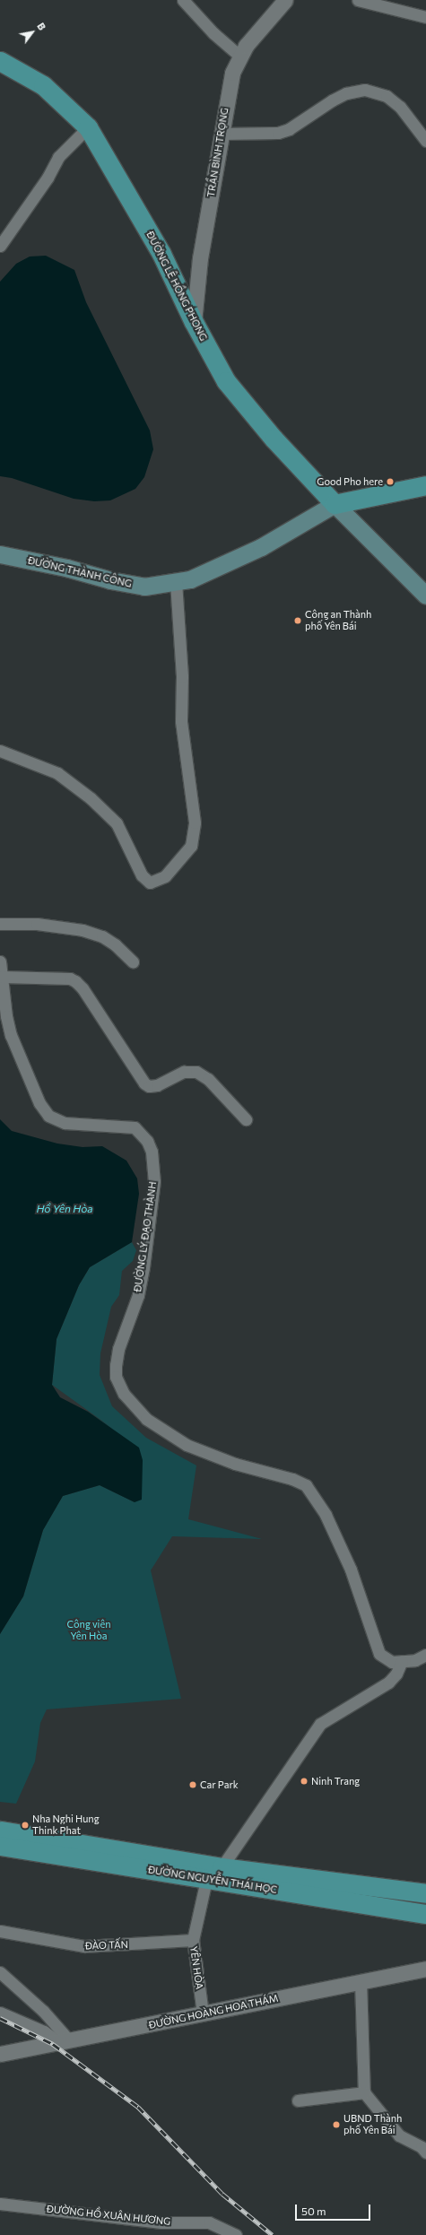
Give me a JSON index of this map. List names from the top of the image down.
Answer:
{
  "streets": {
    "main road": ["ĐƯỜNG LÊ HỒNG PHONG", "ĐƯỜNG THÀNH CÔNG", "ĐƯỜNG NGUYỄN THÁI HỌC"],
    "street": [
      "TRẦN BÌNH TRỌNG",
      "ĐƯỜNG LÝ ĐẠO THÀNH",
      "ĐÀO TẤN",
      "YÊN HÒA",
      "ĐƯỜNG HOÀNG HOA THÁM",
      "ĐƯỜNG HỒ XUÂN HƯƠNG"
    ]
  },
  "crossings": [
    ["TRẦN BÌNH TRỌNG", "ĐƯỜNG LÊ HỒNG PHONG"],
    ["ĐƯỜNG LÊ HỒNG PHONG", "ĐƯỜNG THÀNH CÔNG"],
    ["ĐƯỜNG NGUYỄN THÁI HỌC", "YÊN HÒA"],
    ["ĐÀO TẤN", "YÊN HÒA"],
    ["YÊN HÒA", "ĐƯỜNG HOÀNG HOA THÁM"]
  ],
  "water": ["Hồ Yên Hòa"],
  "parks": ["Công viên Yên Hòa"],
  "places": [
    "Good Pho here",
    "Công an Thành phố Yên Bái",
    "Ninh Trang",
    "Car Park",
    "Nha Nghi Hung Think Phat",
    "UBND Thành phố Yên Bái"
  ],
  "scale_bar": "50 m",
  "north": "top right"
}
